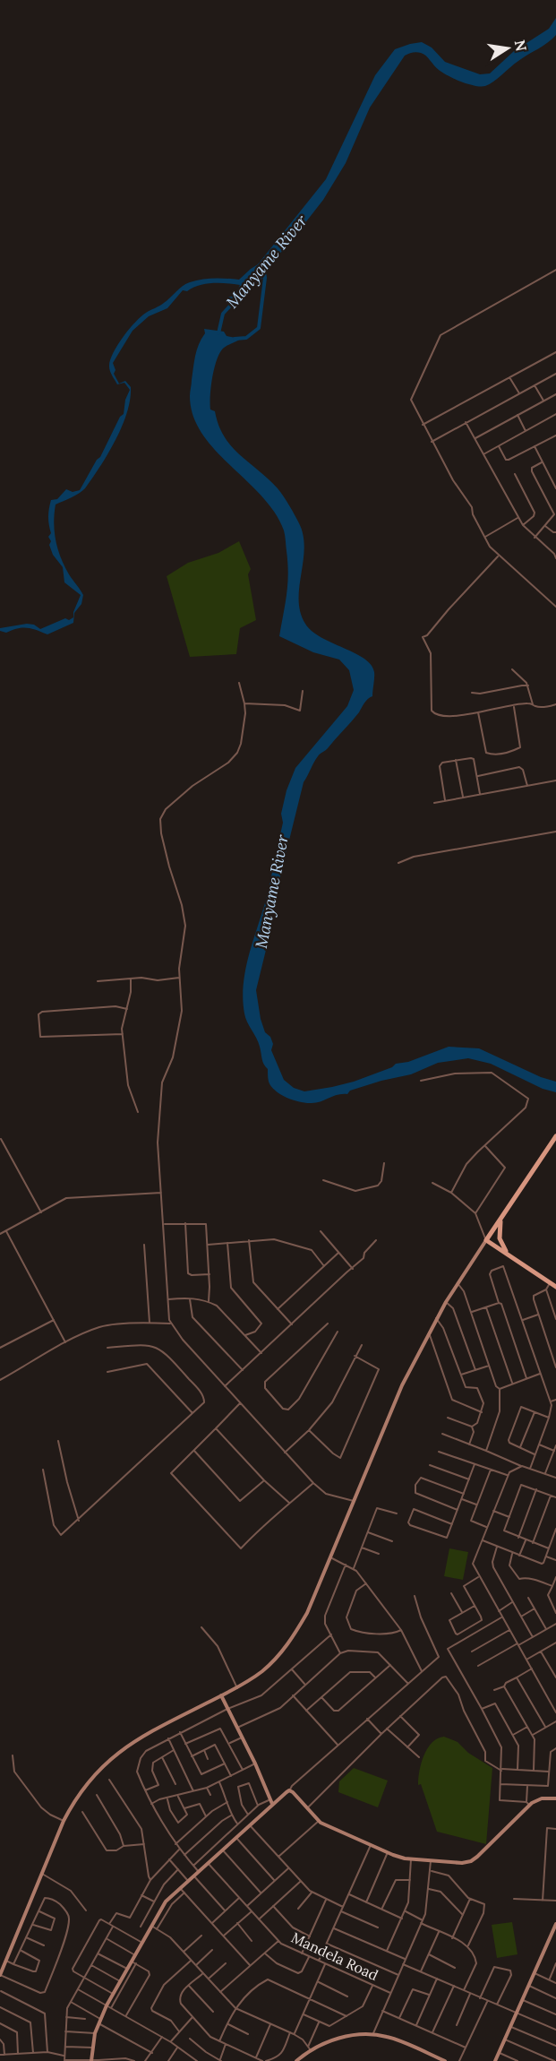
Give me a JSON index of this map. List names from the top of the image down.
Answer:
{
  "streets": {
    "street": ["Mandela Road"]
  },
  "water": ["Manyame River"],
  "north": "right"
}
